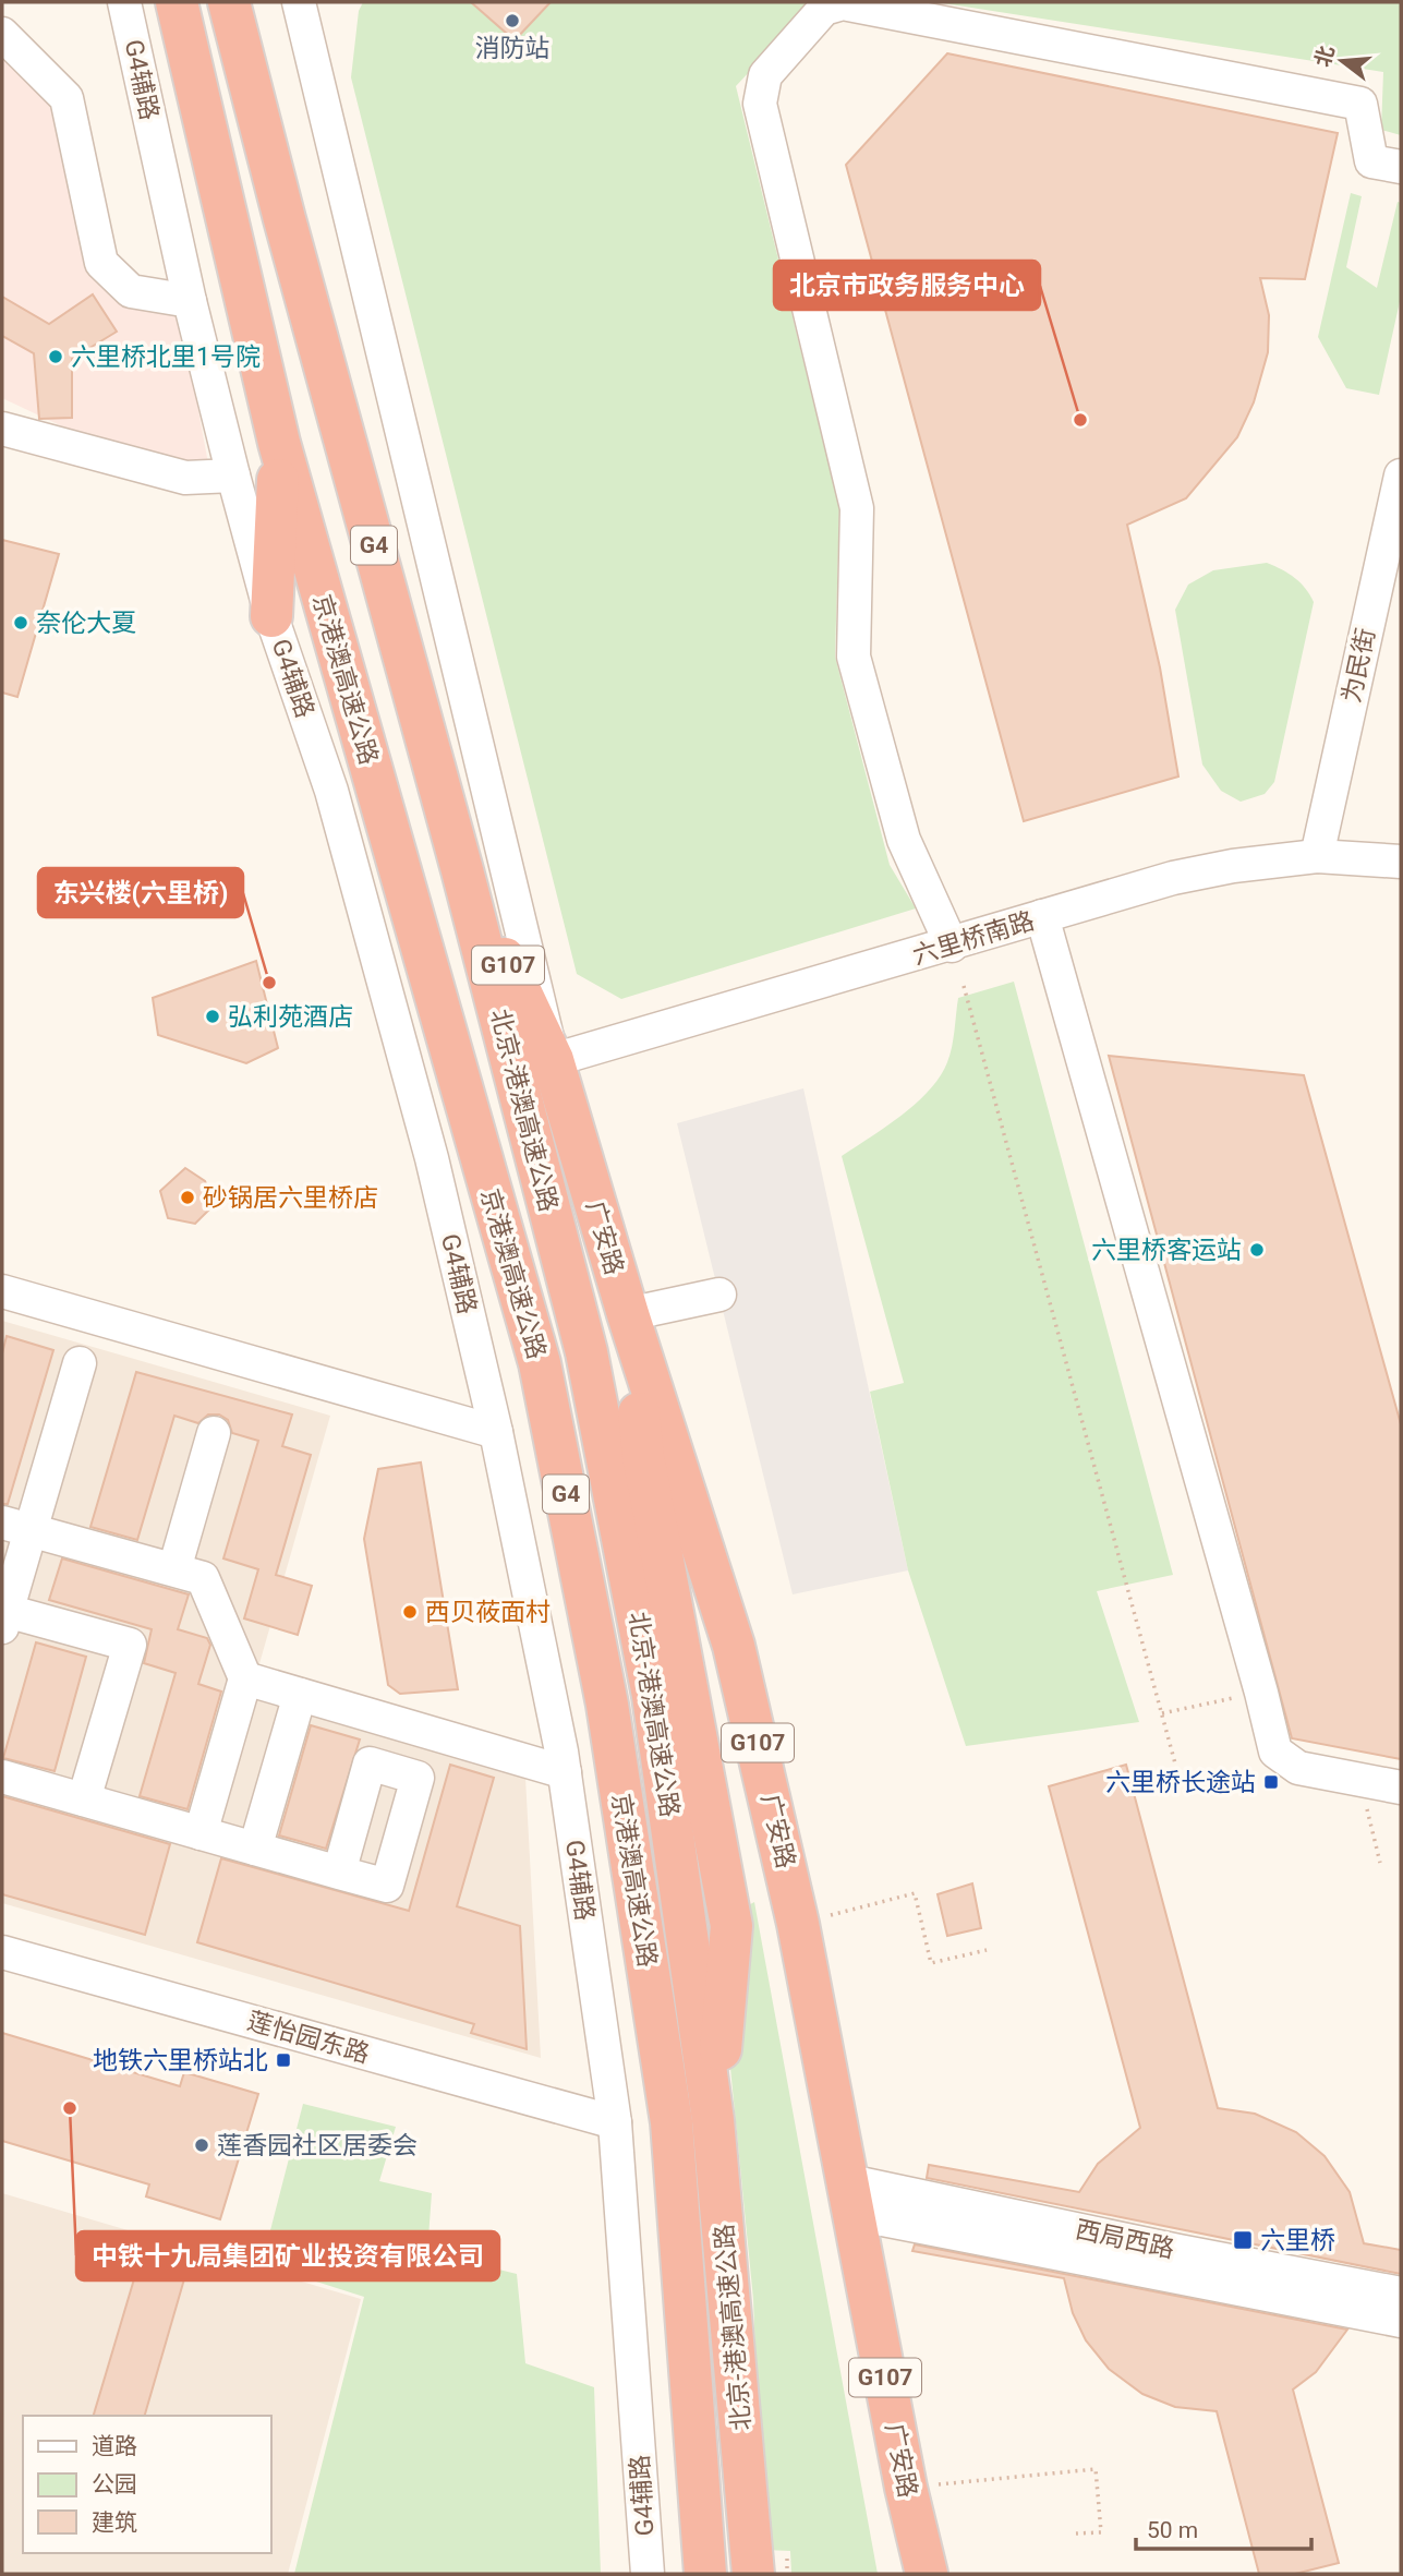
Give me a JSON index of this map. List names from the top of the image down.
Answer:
{
  "streets": {
    "highway": [
      "G4",
      "京港澳高速公路",
      "G107",
      "北京-港澳高速公路",
      "广安路"
    ],
    "street": [
      "G4辅路",
      "为民街",
      "六里桥南路",
      "莲怡园东路",
      "西局西路"
    ]
  },
  "crossings": [
    ["G4辅路", "莲怡园东路"],
    ["G4", "G107"],
    ["G4", "北京-港澳高速公路"],
    ["为民街", "六里桥南路"],
    ["六里桥南路", "G107"],
    ["六里桥南路", "广安路"],
    ["G107", "北京-港澳高速公路"],
    ["G107", "广安路"],
    ["广安路", "西局西路"]
  ],
  "places": {
    "other": [
      "消防站",
      "六里桥北里1号院",
      "北京市政务服务中心",
      "奈伦大夏",
      "东兴楼(六里桥)",
      "弘利苑酒店",
      "砂锅居六里桥店",
      "六里桥客运站",
      "西贝莜面村",
      "中铁十九局集团矿业投资有限公司",
      "莲香园社区居委会"
    ],
    "transit": ["六里桥长途站", "地铁六里桥站北", "六里桥"]
  },
  "legend": ["道路", "公园", "建筑"],
  "scale_bar": "50 m",
  "north": "left"
}
